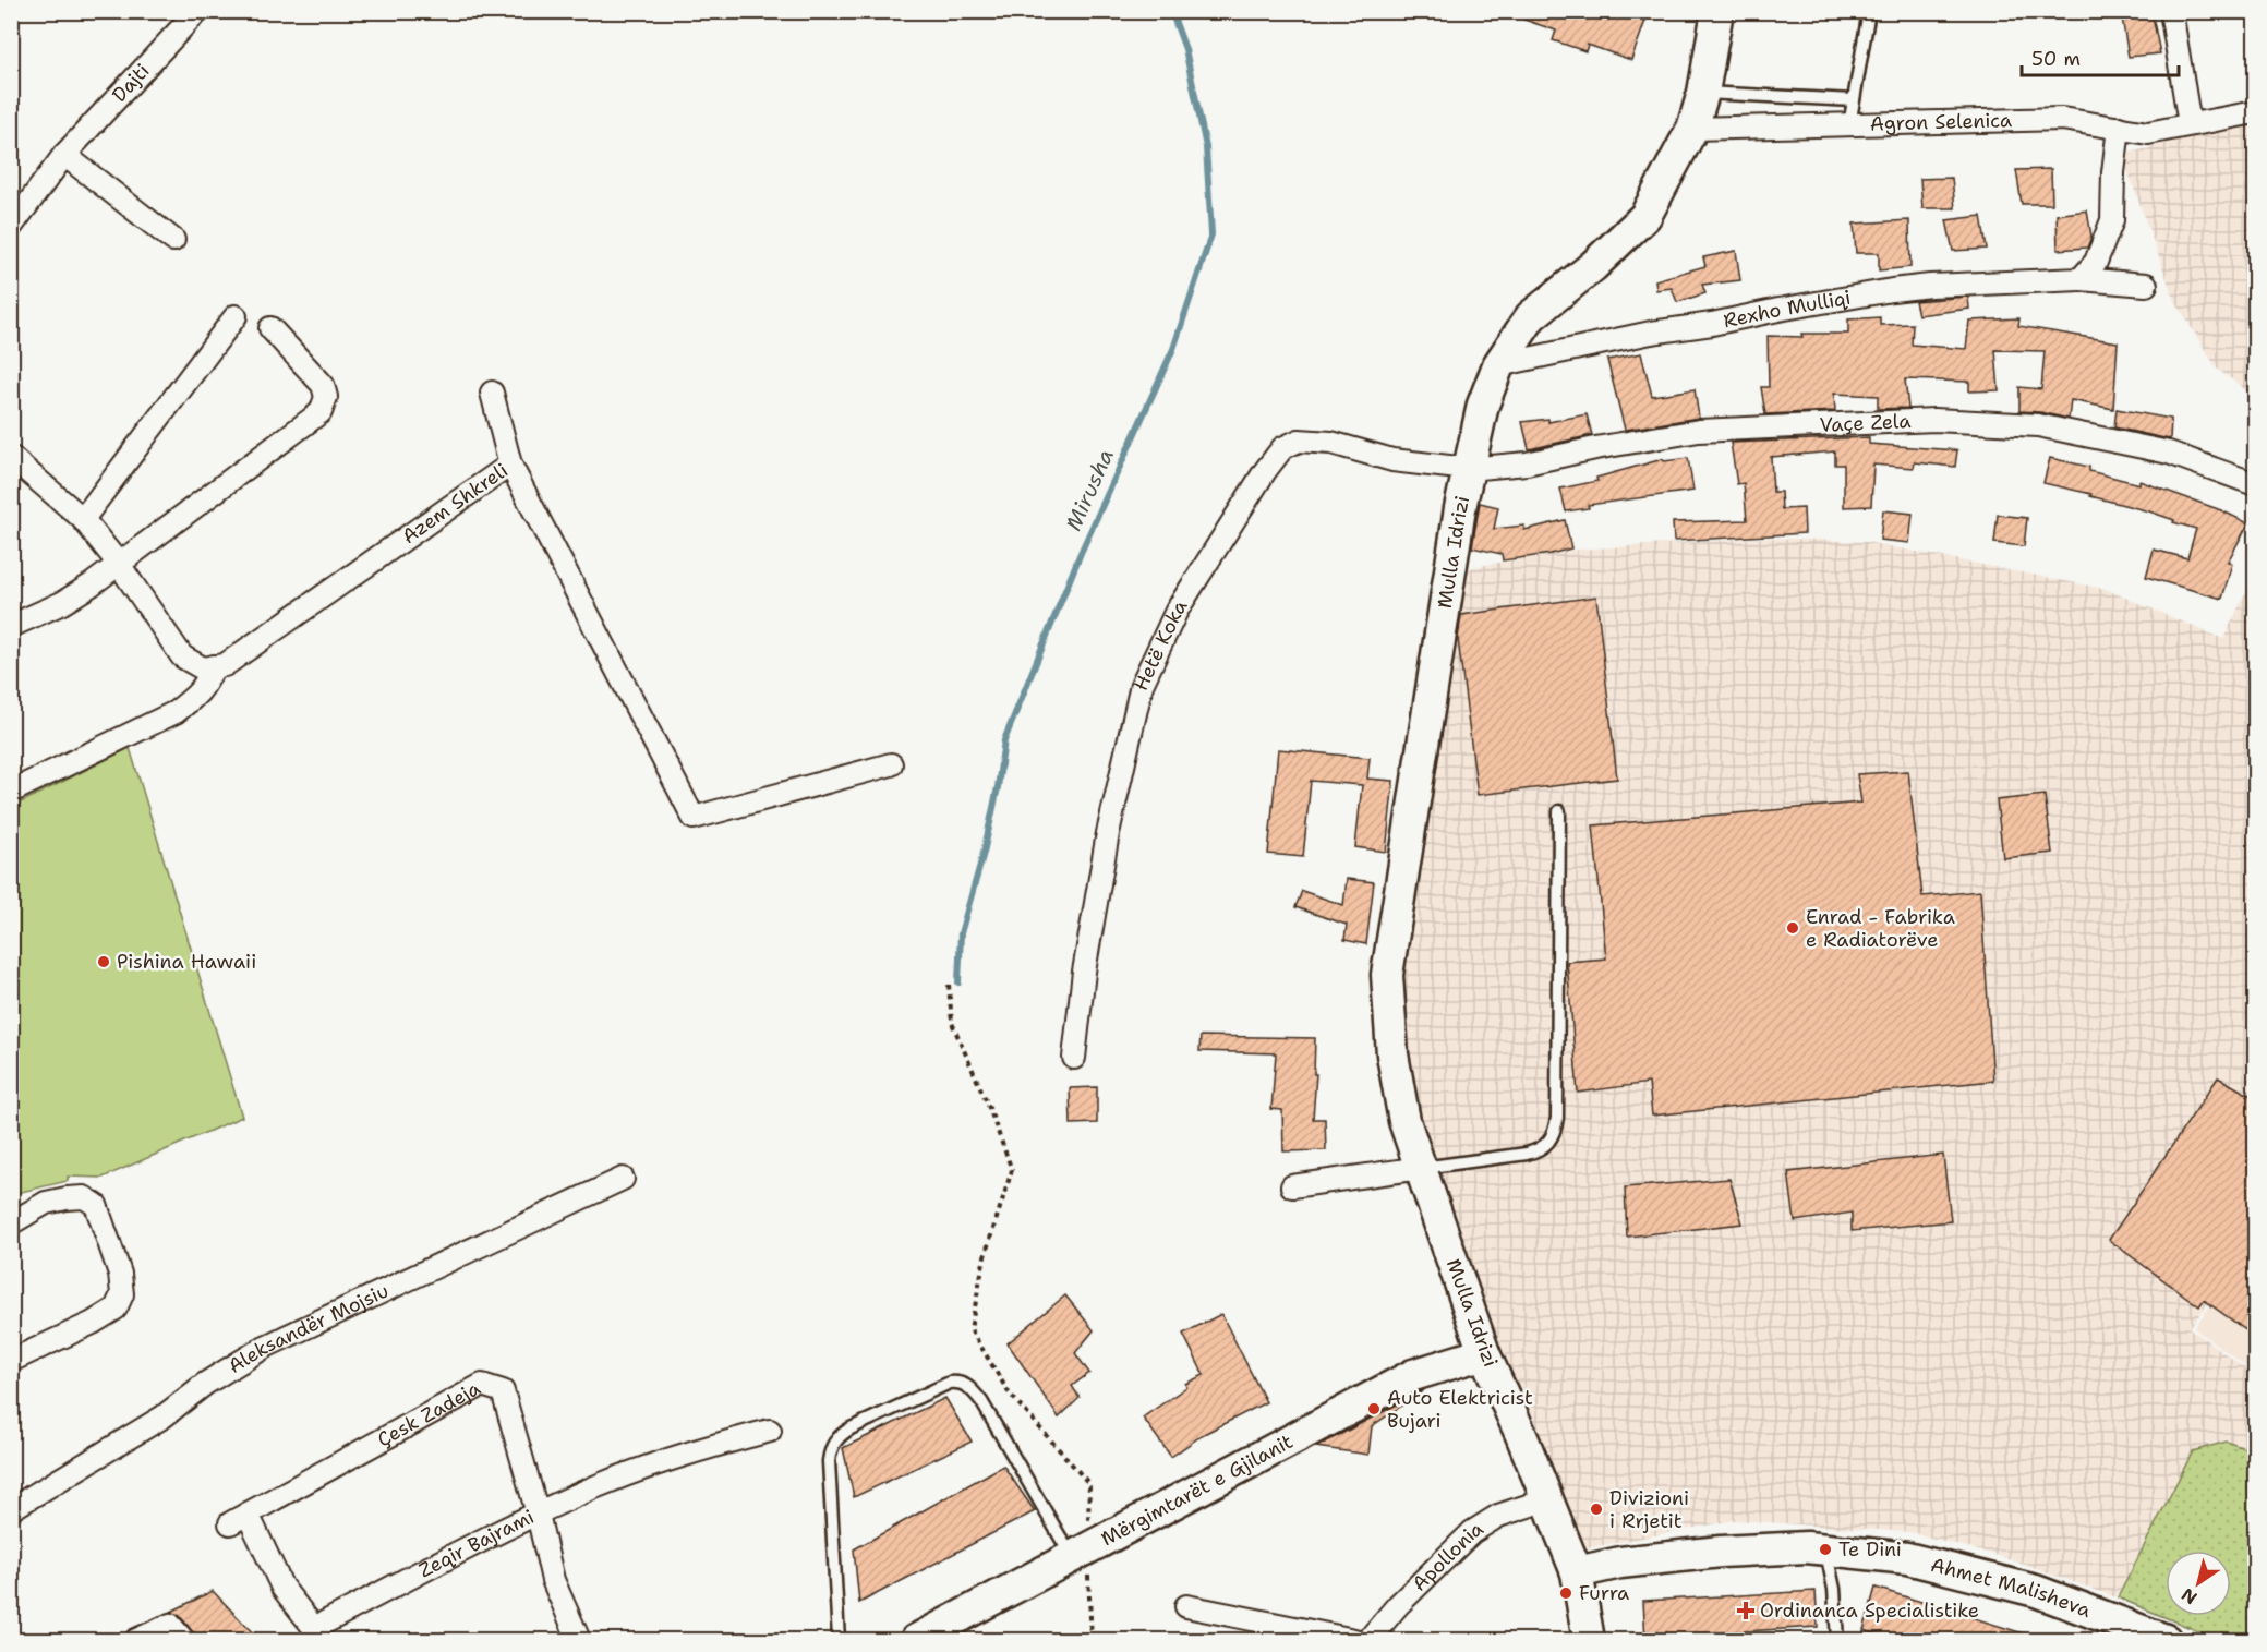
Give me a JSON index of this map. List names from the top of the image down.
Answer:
{
  "streets": {
    "street": [
      "Dajti",
      "Agron Selenica",
      "Rexho Mulliqi",
      "Vaçe Zela",
      "Azem Shkreli",
      "Mulla Idrizi",
      "Hetë Koka",
      "Aleksandër Mojsiu",
      "Çesk Zadeja",
      "Mërgimtarët e Gjilanit",
      "Zeqir Bajrami",
      "Apollonia",
      "Ahmet Malisheva"
    ]
  },
  "crossings": [
    ["Agron Selenica", "Mulla Idrizi"],
    ["Rexho Mulliqi", "Mulla Idrizi"],
    ["Vaçe Zela", "Mulla Idrizi"],
    ["Vaçe Zela", "Hetë Koka"],
    ["Mulla Idrizi", "Hetë Koka"],
    ["Mulla Idrizi", "Mërgimtarët e Gjilanit"],
    ["Mulla Idrizi", "Apollonia"],
    ["Mulla Idrizi", "Ahmet Malisheva"],
    ["Çesk Zadeja", "Zeqir Bajrami"]
  ],
  "water": ["Mirusha"],
  "places": {
    "other": [
      "Enrad - Fabrika e Radiatorëve",
      "Pishina Hawaii",
      "Auto Elektricist Bujari",
      "Divizioni i Rrjetit",
      "Te Dini",
      "Furra"
    ],
    "health": ["Ordinanca Specialistike"]
  },
  "scale_bar": "50 m",
  "north": "bottom left"
}
